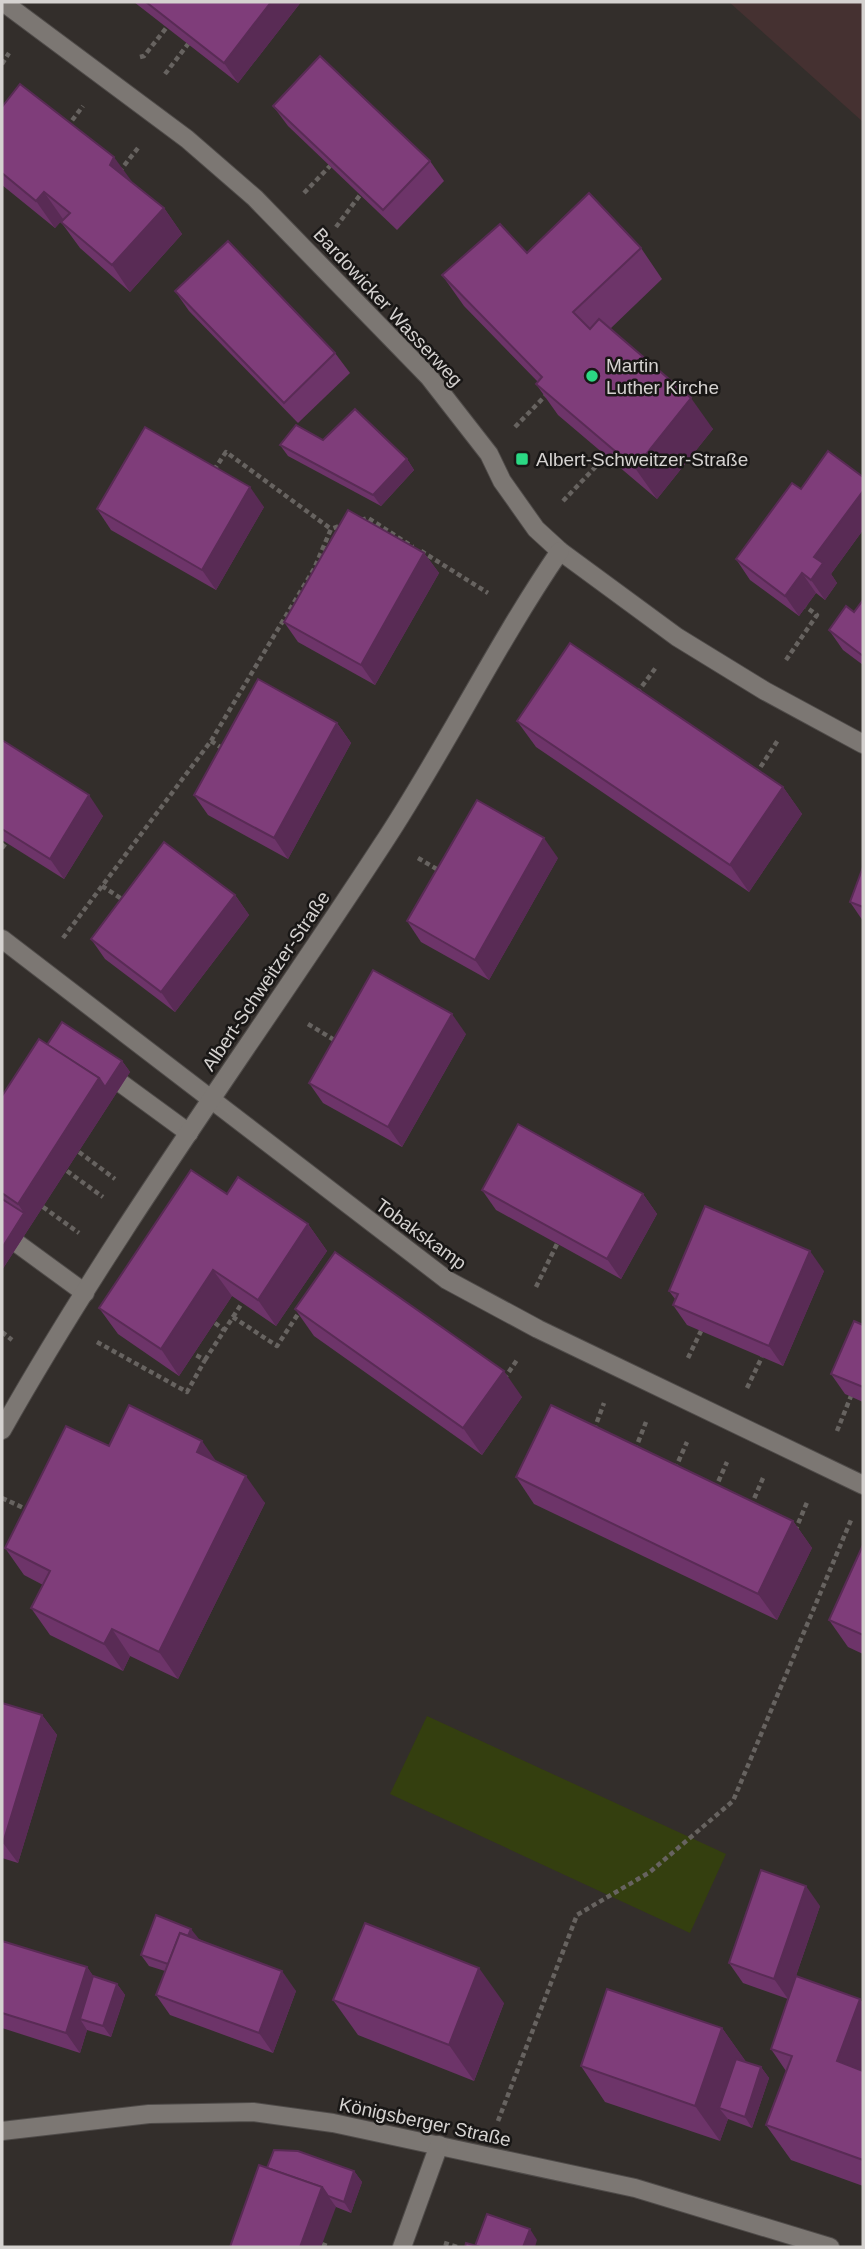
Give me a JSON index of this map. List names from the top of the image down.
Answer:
{
  "streets": {
    "street": [
      "Bardowicker Wasserweg",
      "Albert-Schweitzer-Straße",
      "Tobakskamp",
      "Königsberger Straße"
    ]
  },
  "crossings": [
    ["Bardowicker Wasserweg", "Albert-Schweitzer-Straße"],
    ["Albert-Schweitzer-Straße", "Tobakskamp"]
  ],
  "places": {
    "other": ["Martin Luther Kirche"],
    "transit": ["Albert-Schweitzer-Straße"]
  }
}
